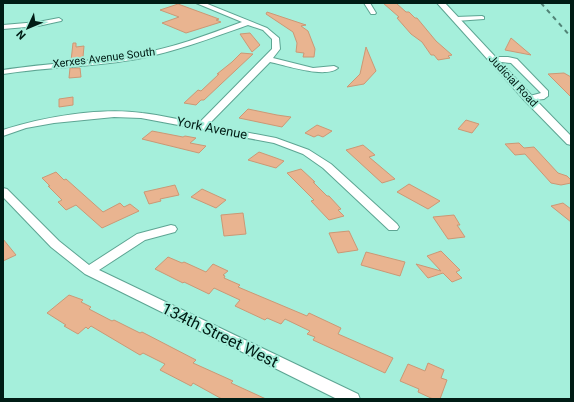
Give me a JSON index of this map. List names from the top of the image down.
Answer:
{
  "streets": {
    "street": [
      "Xerxes Avenue South",
      "Judicial Road",
      "York Avenue",
      "134th Street West"
    ]
  },
  "north": "bottom left"
}
